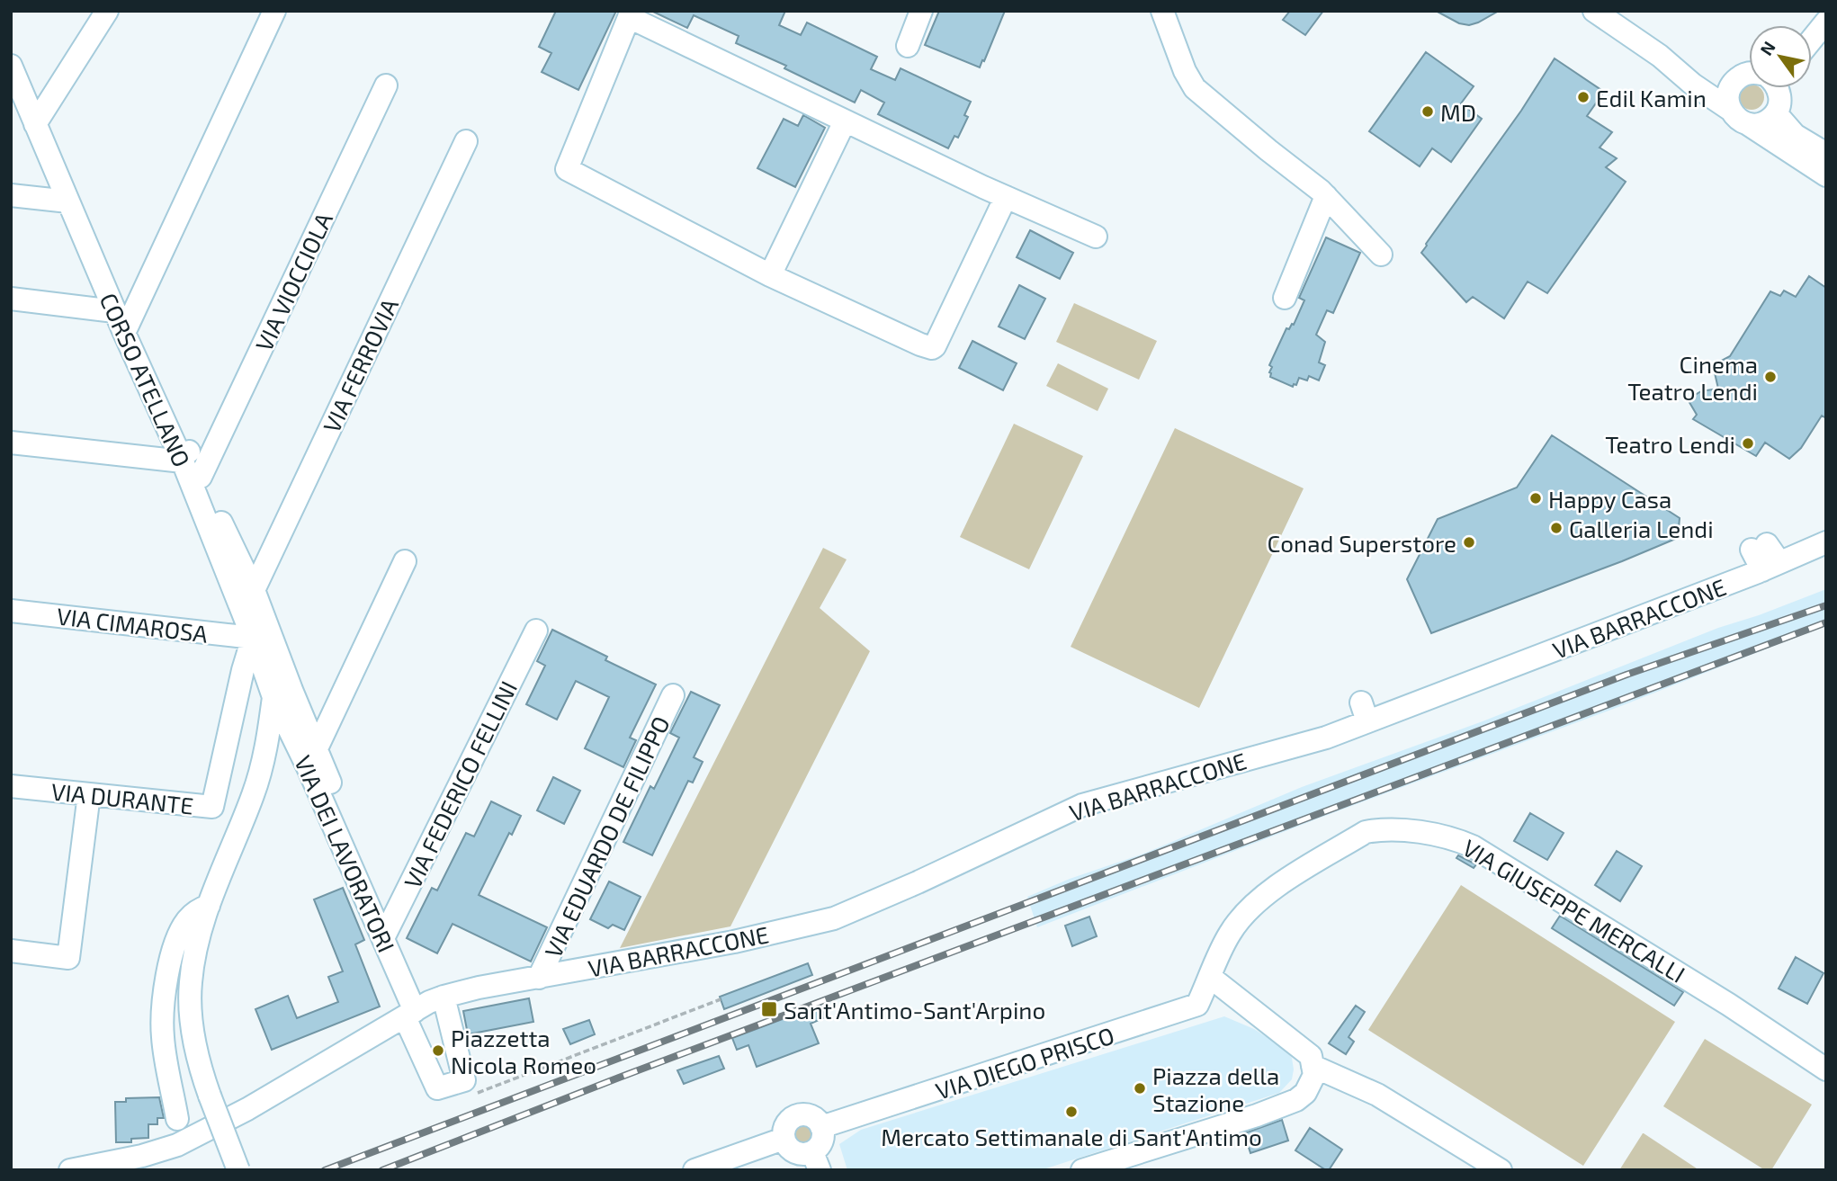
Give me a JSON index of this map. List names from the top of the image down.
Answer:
{
  "streets": {
    "street": [
      "VIA VIOCCIOLA",
      "VIA FERROVIA",
      "CORSO ATELLANO",
      "VIA BARRACCONE",
      "VIA CIMAROSA",
      "VIA FEDERICO FELLINI",
      "VIA DURANTE",
      "VIA EDUARDO DE FILIPPO",
      "VIA DEI LAVORATORI",
      "VIA GIUSEPPE MERCALLI",
      "VIA DIEGO PRISCO"
    ]
  },
  "crossings": [
    ["CORSO ATELLANO", "VIA CIMAROSA"],
    ["CORSO ATELLANO", "VIA DURANTE"],
    ["CORSO ATELLANO", "VIA DEI LAVORATORI"],
    ["VIA BARRACCONE", "VIA EDUARDO DE FILIPPO"],
    ["VIA BARRACCONE", "VIA DEI LAVORATORI"],
    ["VIA CIMAROSA", "VIA DURANTE"],
    ["VIA FEDERICO FELLINI", "VIA DEI LAVORATORI"],
    ["VIA GIUSEPPE MERCALLI", "VIA DIEGO PRISCO"]
  ],
  "places": {
    "other": [
      "Edil Kamin",
      "MD",
      "Cinema Teatro Lendi",
      "Teatro Lendi",
      "Happy Casa",
      "Galleria Lendi",
      "Conad Superstore",
      "Piazzetta Nicola Romeo",
      "Piazza della Stazione",
      "Mercato Settimanale di Sant'Antimo"
    ],
    "transit": ["Sant'Antimo-Sant'Arpino"]
  },
  "north": "top left"
}
